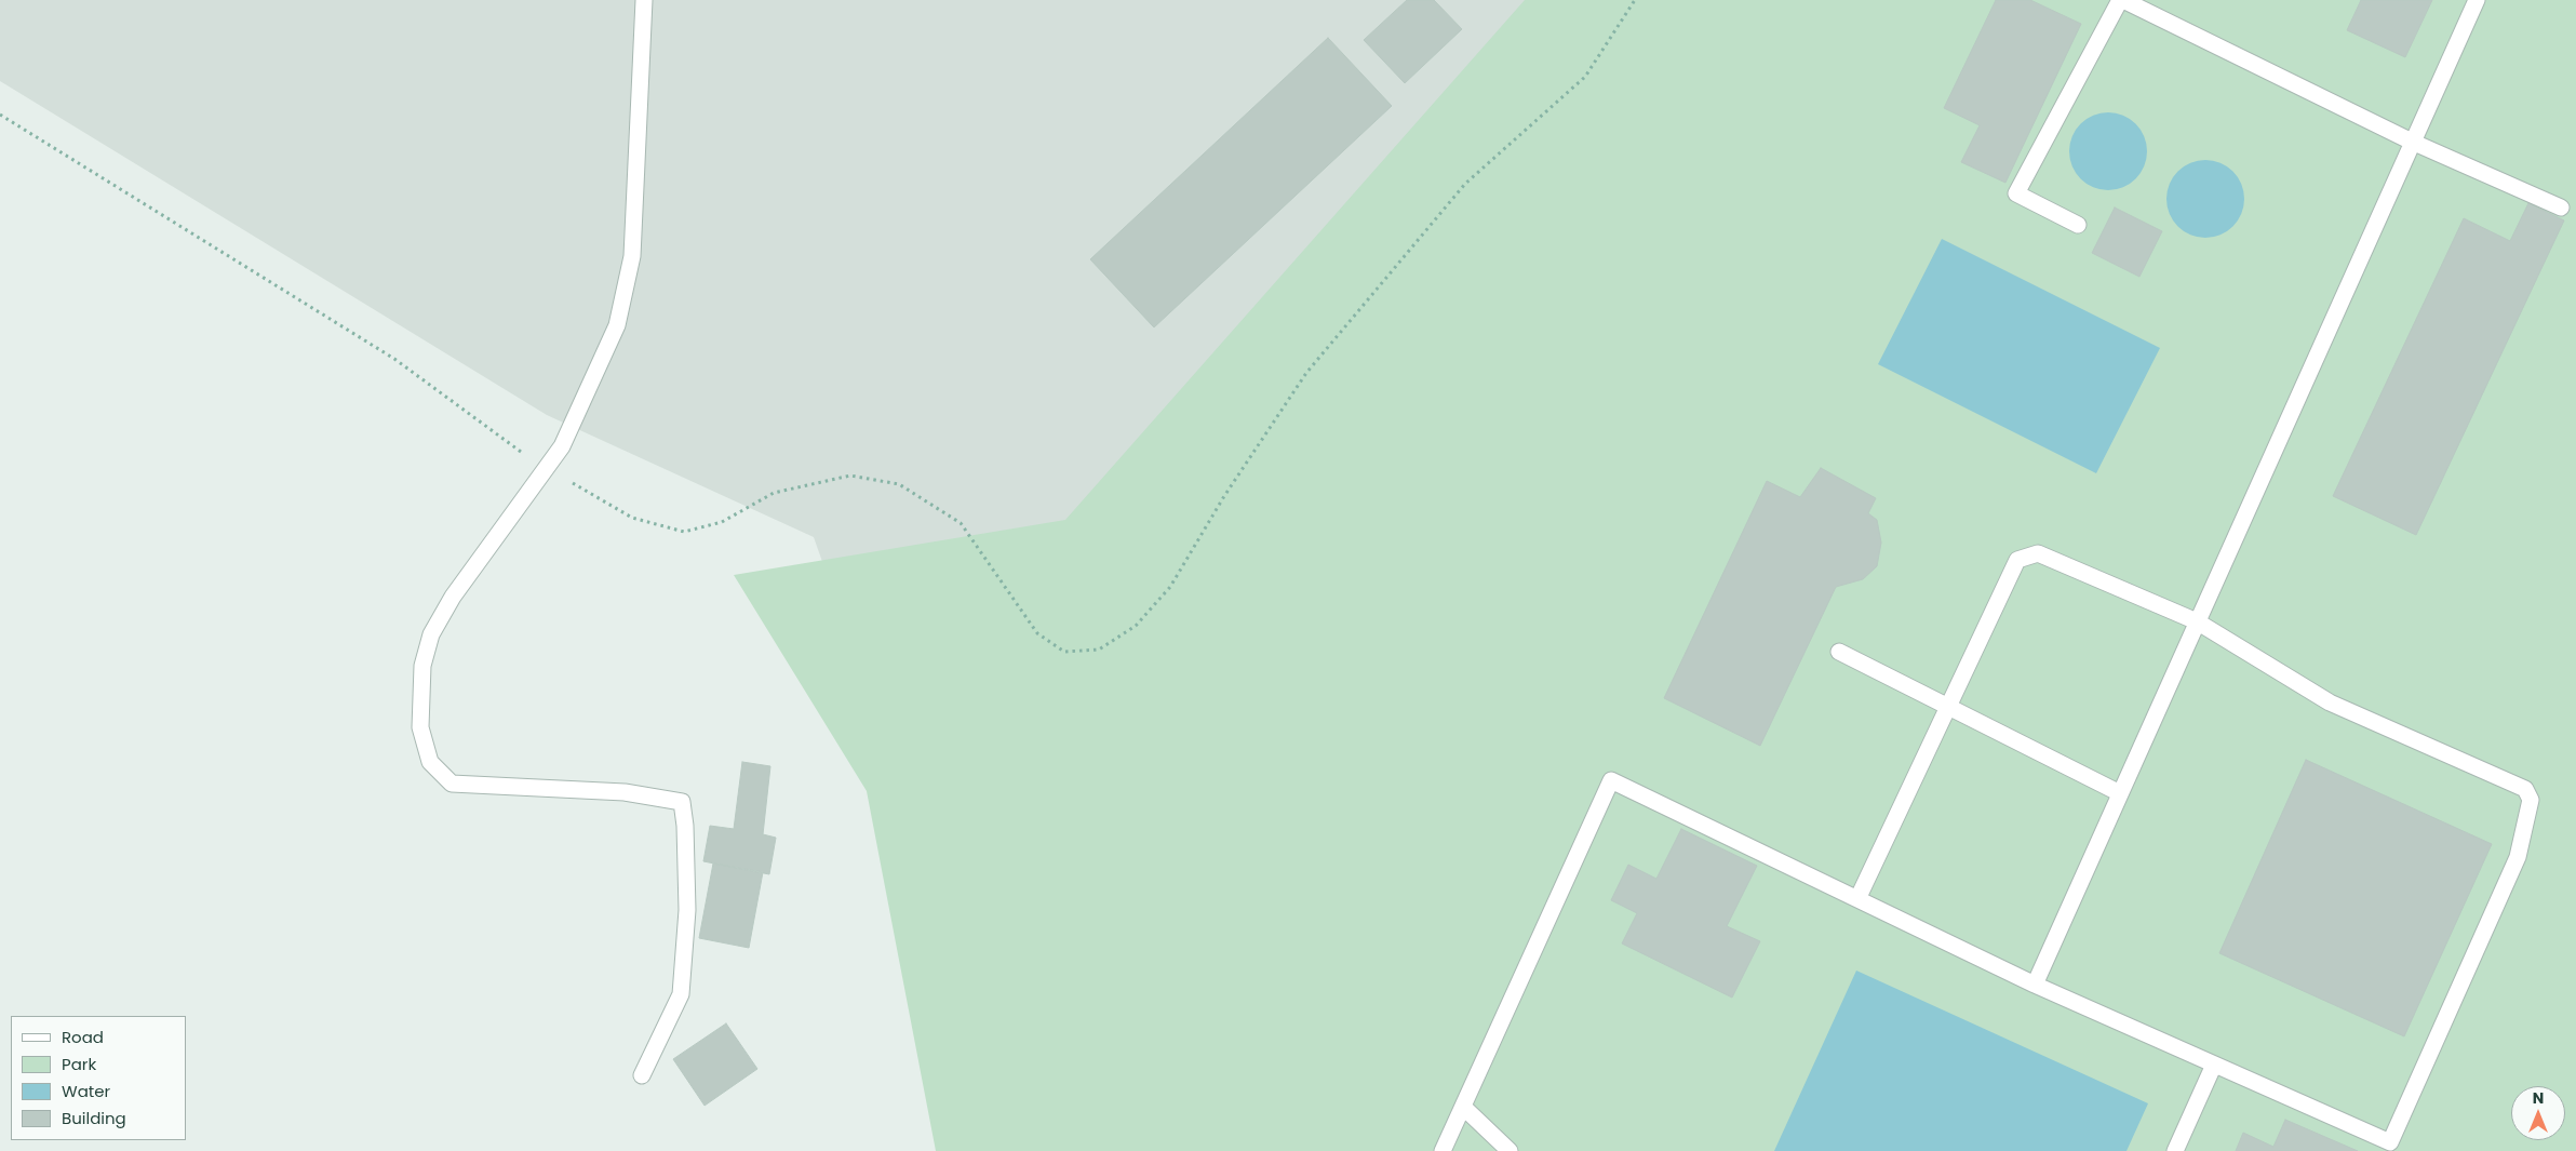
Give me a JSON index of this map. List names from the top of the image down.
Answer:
{
  "legend": [
    "Road",
    "Park",
    "Water",
    "Building"
  ],
  "north": "top"
}
